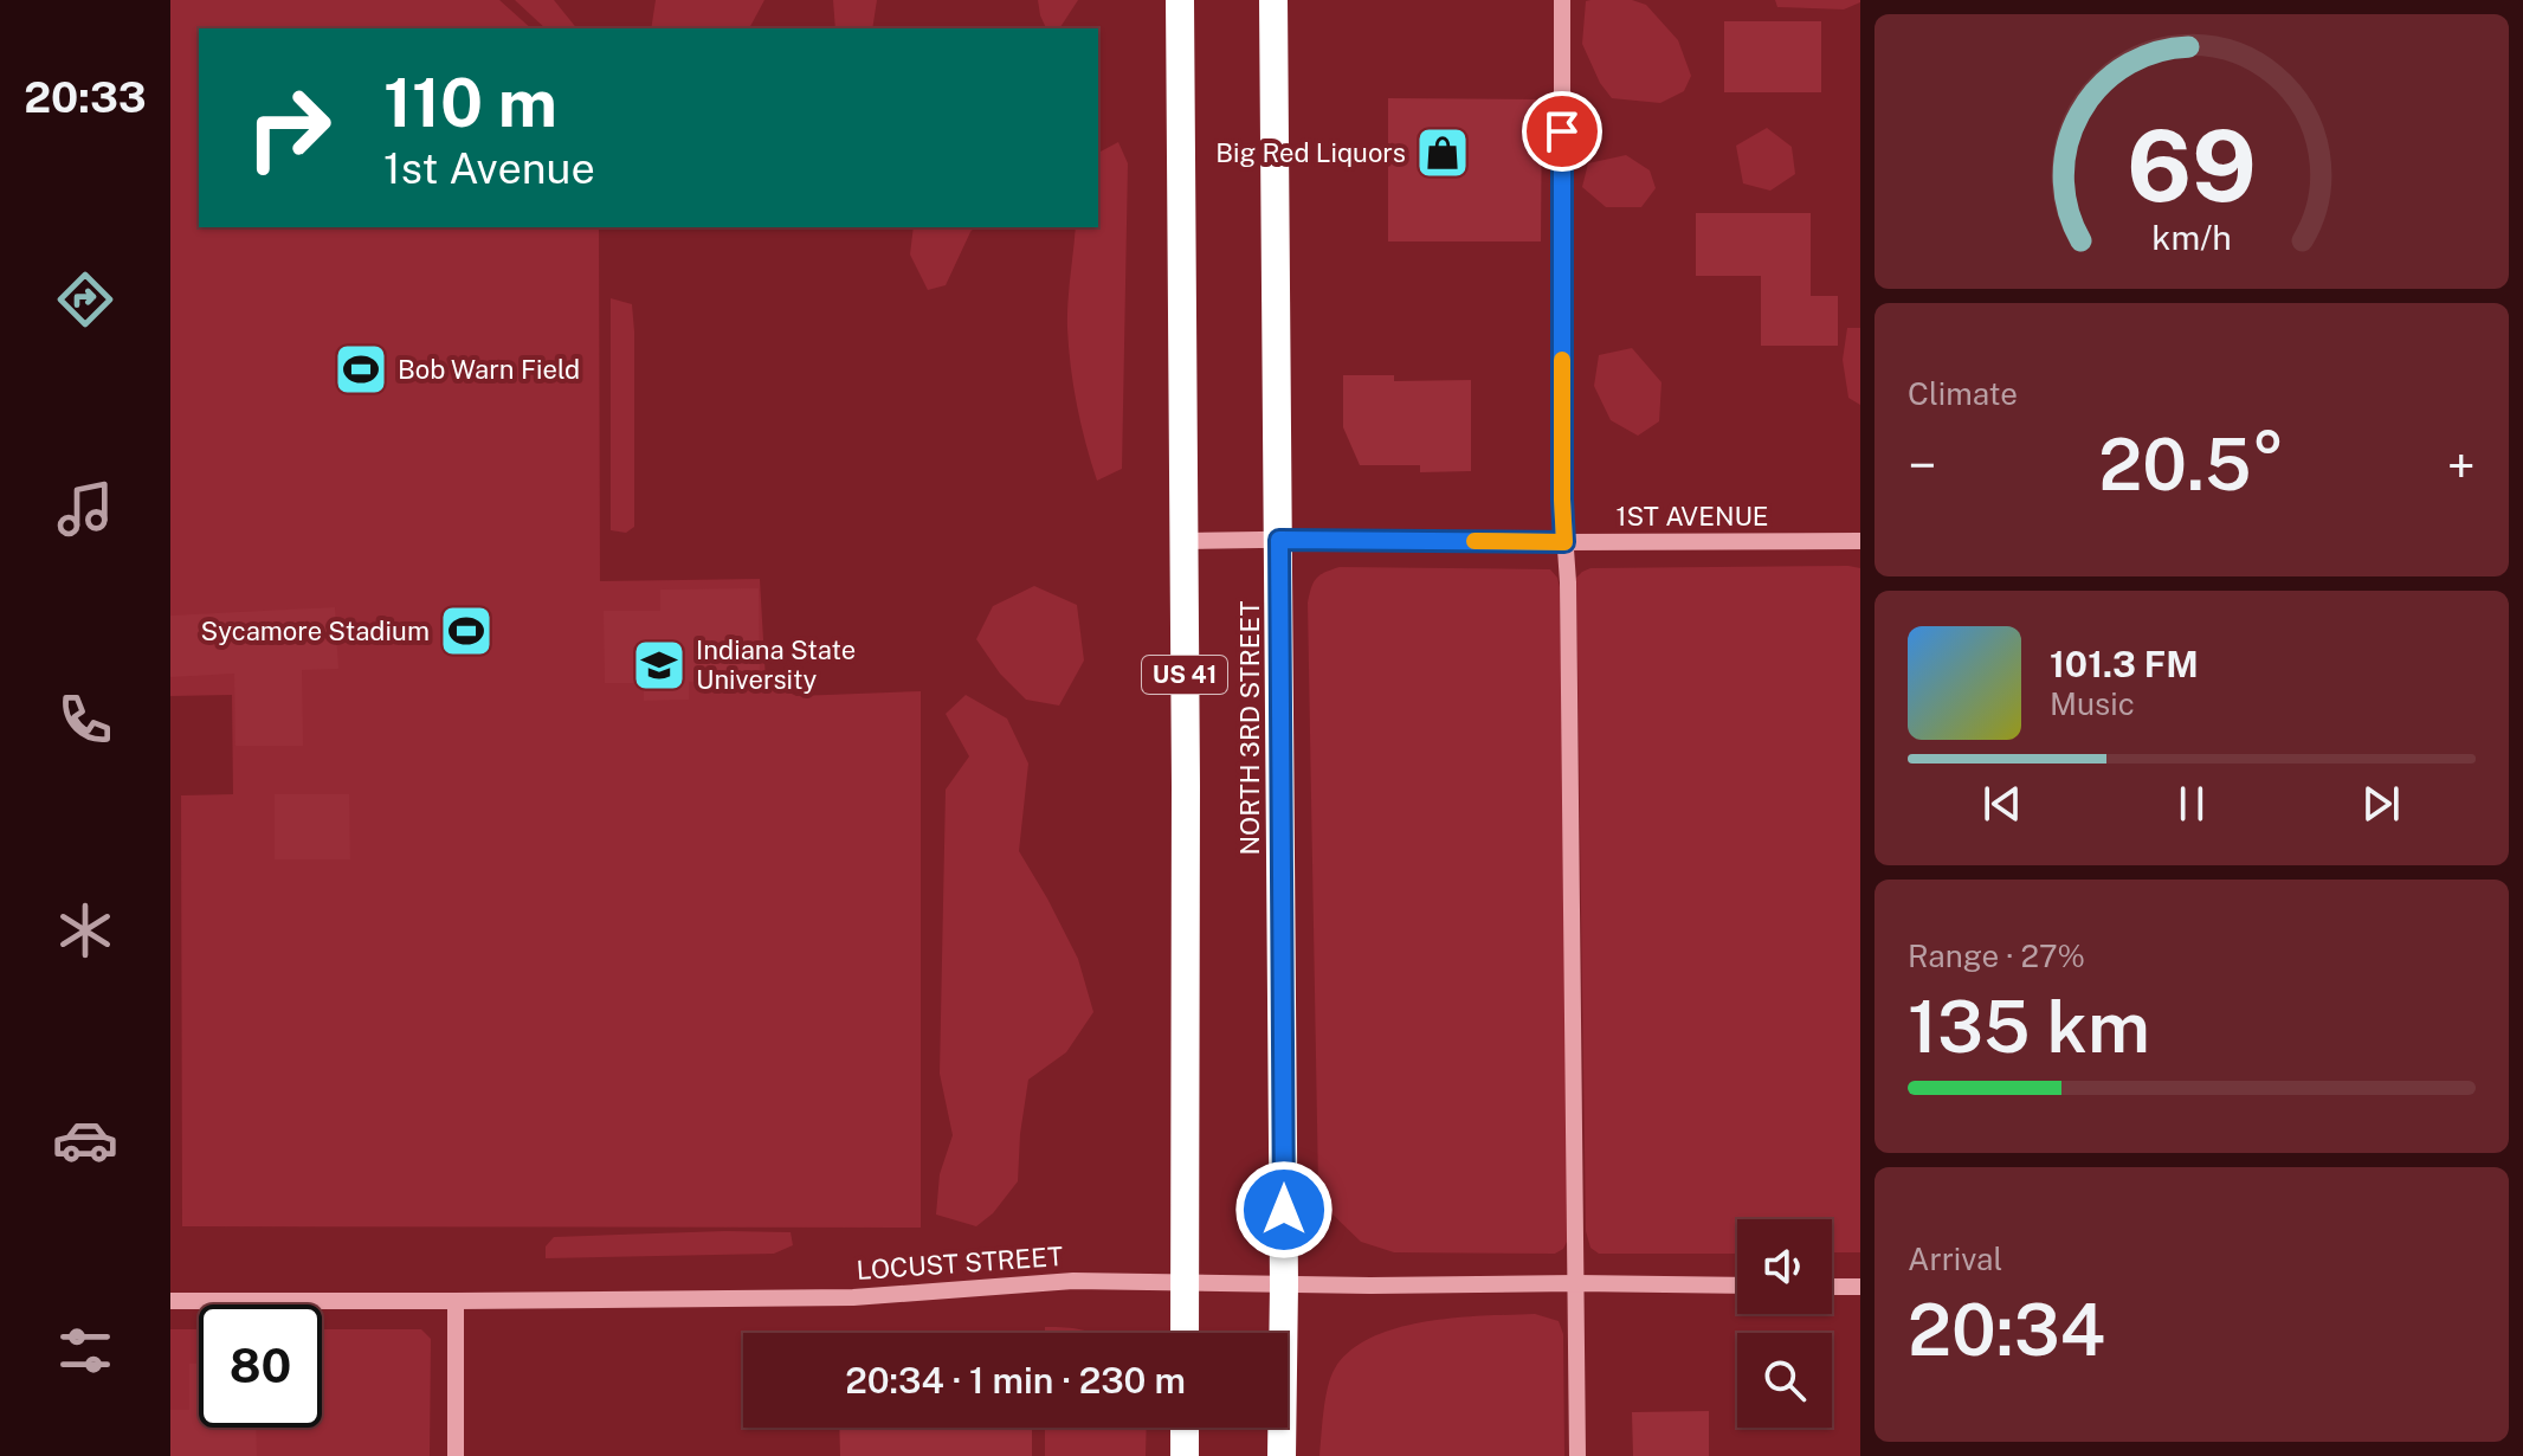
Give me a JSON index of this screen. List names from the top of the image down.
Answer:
{
  "streets": {
    "highway": ["US 41", "NORTH 3RD STREET"],
    "street": ["1ST AVENUE", "LOCUST STREET"]
  },
  "crossings": [
    ["1ST AVENUE", "US 41"],
    ["1ST AVENUE", "NORTH 3RD STREET"],
    ["US 41", "LOCUST STREET"],
    ["NORTH 3RD STREET", "LOCUST STREET"]
  ],
  "places": {
    "shop": ["Big Red Liquors"],
    "sports": ["Bob Warn Field", "Sycamore Stadium"],
    "school or university": ["Indiana State University"]
  },
  "page": {
    "tabs": "20:33",
    "turn": ["110 m", "1st Avenue"],
    "tile": [
      "Climate",
      ["Range · 27%", "135 km"],
      ["Arrival", "20:34"]
    ],
    "heat": ["−", "20.5°", "+"],
    "song": ["101.3 FM", "Music"],
    "limit": "80",
    "trip": "20:34 · 1 min · 230 m",
    "gauge": ["69", "km/h"]
  }
}
